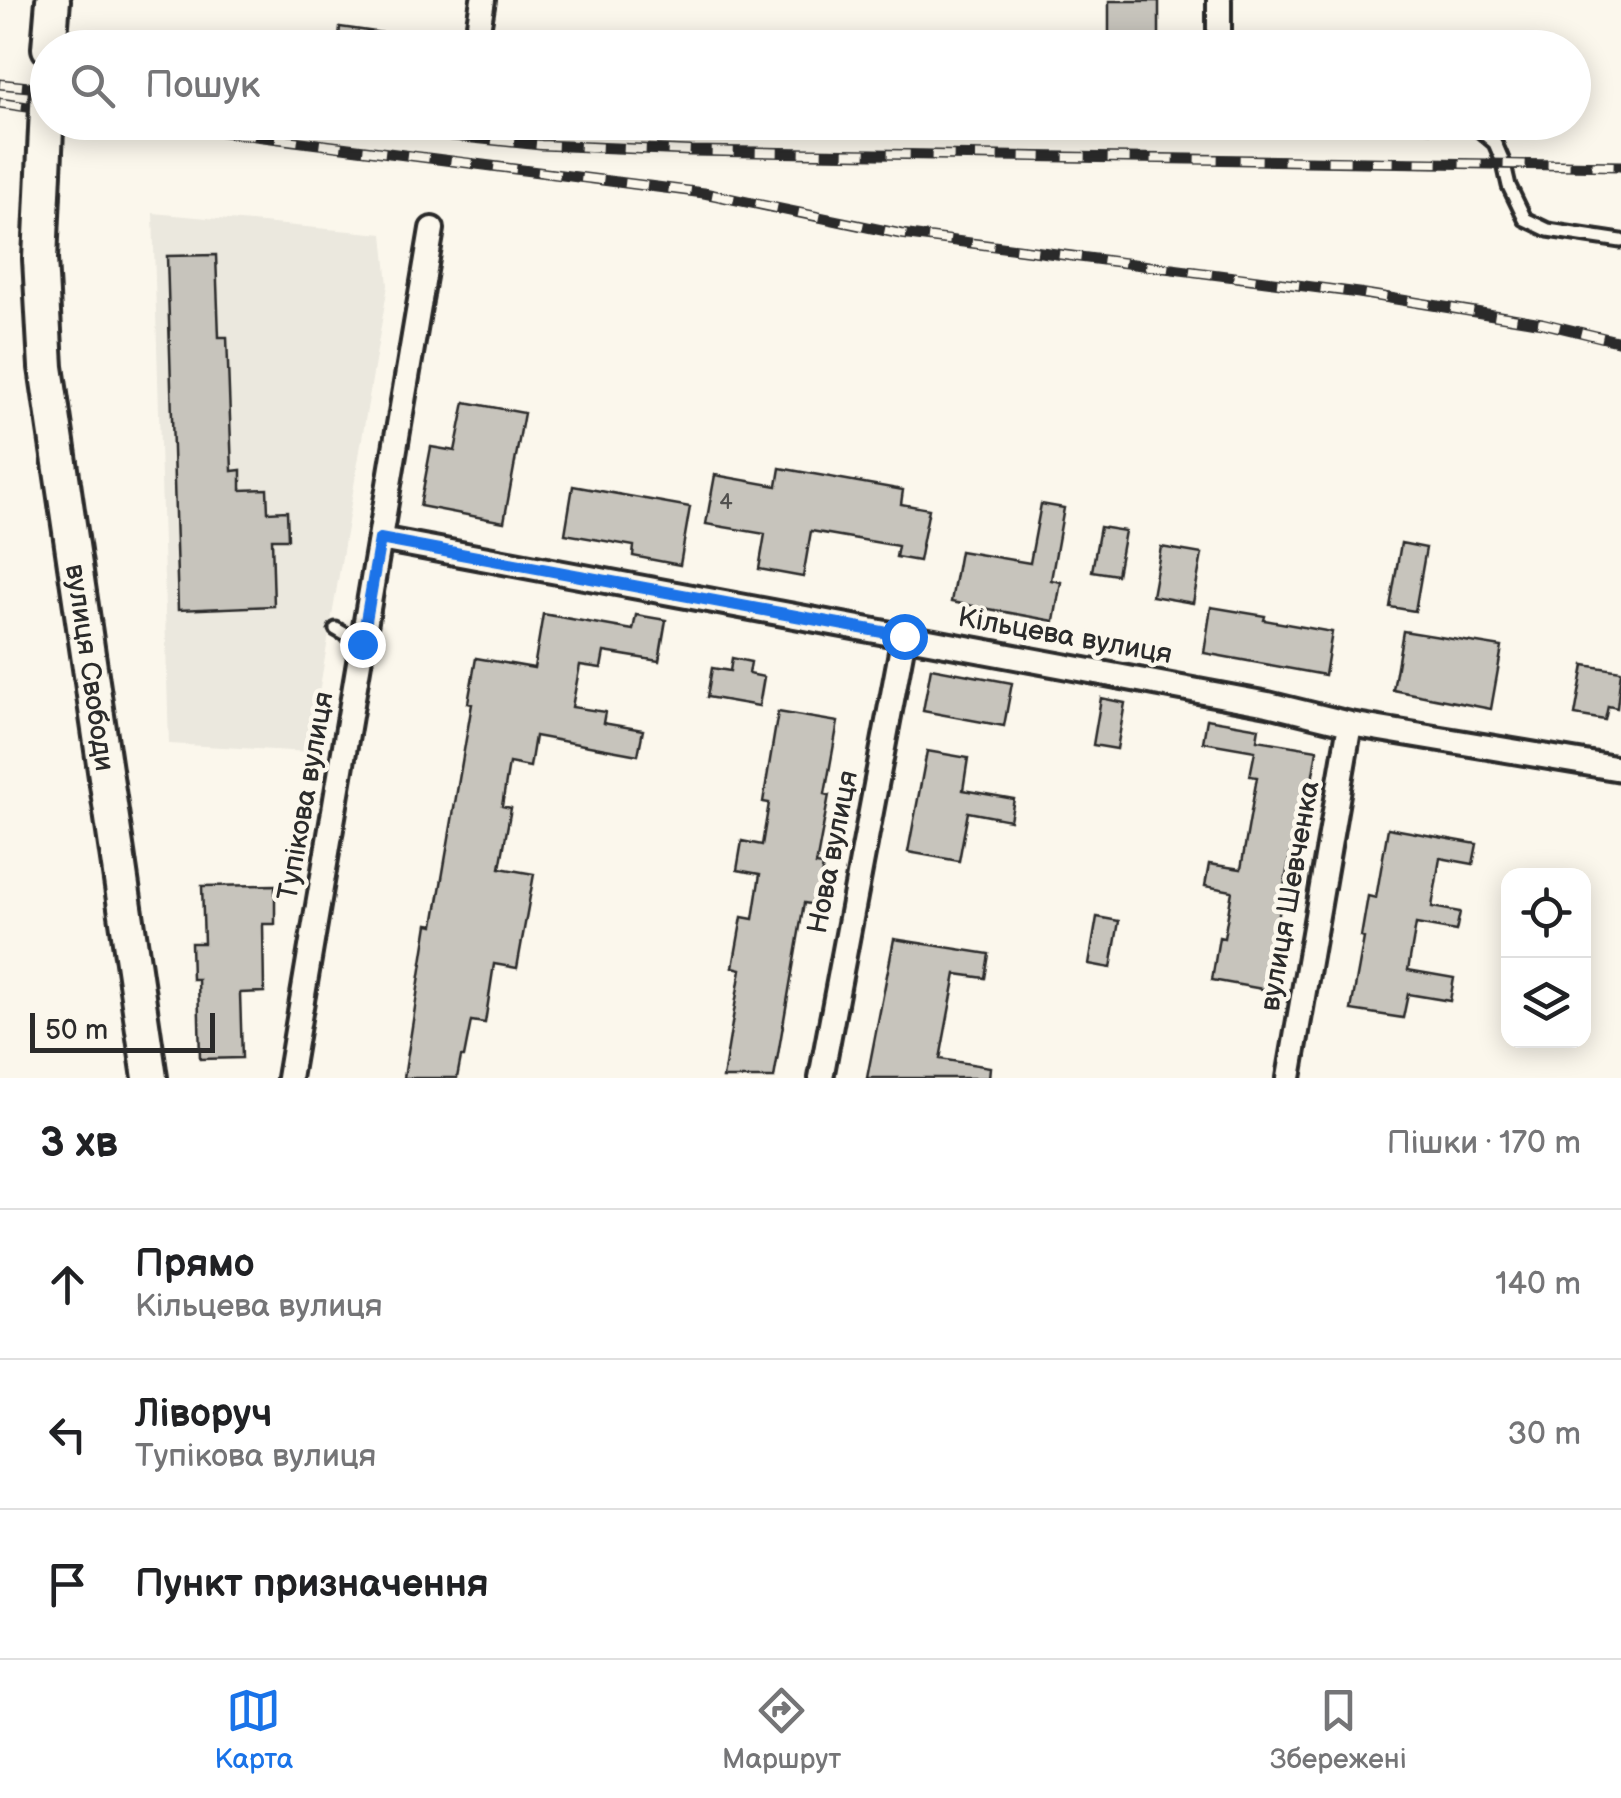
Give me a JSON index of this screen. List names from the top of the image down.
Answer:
{
  "streets": {
    "main road": ["вулиця Свободи"],
    "street": [
      "Кільцева вулиця",
      "Тупікова вулиця",
      "Нова вулиця",
      "вулиця Шевченка"
    ]
  },
  "crossings": [
    ["Кільцева вулиця", "Тупікова вулиця"],
    ["Кільцева вулиця", "Нова вулиця"],
    ["Кільцева вулиця", "вулиця Шевченка"]
  ],
  "house_numbers": ["4"],
  "scale_bar": "50 m",
  "page": {
    "search": "Пошук",
    "scale": "50 m",
    "heading": ["3 хв", "Пішки · 170 m"],
    "list": [
      ["Прямо", "Кільцева вулиця", "140 m"],
      ["Ліворуч", "Тупікова вулиця", "30 m"],
      "Пункт призначення"
    ],
    "nav": ["Карта", "Маршрут", "Збережені"]
  }
}
